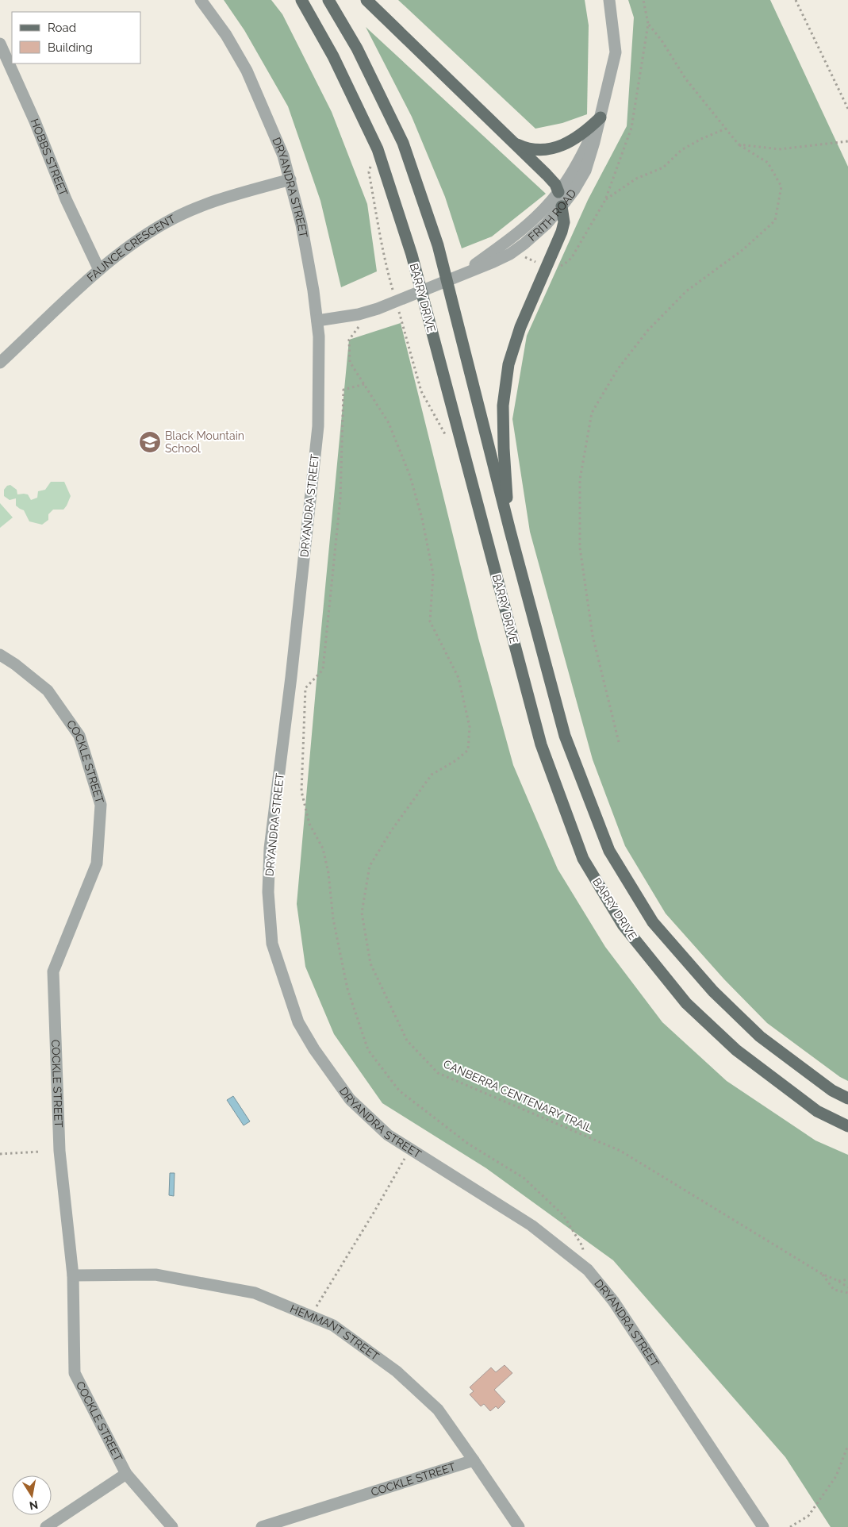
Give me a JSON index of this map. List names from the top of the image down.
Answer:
{
  "streets": {
    "main road": ["BARRY DRIVE"],
    "street": [
      "HOBBS STREET",
      "DRYANDRA STREET",
      "FRITH ROAD",
      "FAUNCE CRESCENT",
      "COCKLE STREET",
      "HEMMANT STREET"
    ],
    "path": ["CANBERRA CENTENARY TRAIL"]
  },
  "crossings": [
    ["HOBBS STREET", "FAUNCE CRESCENT"],
    ["DRYANDRA STREET", "FRITH ROAD"],
    ["DRYANDRA STREET", "FAUNCE CRESCENT"],
    ["COCKLE STREET", "HEMMANT STREET"]
  ],
  "places": {
    "school or university": ["Black Mountain School"]
  },
  "legend": ["Road", "Building"],
  "north": "bottom"
}
